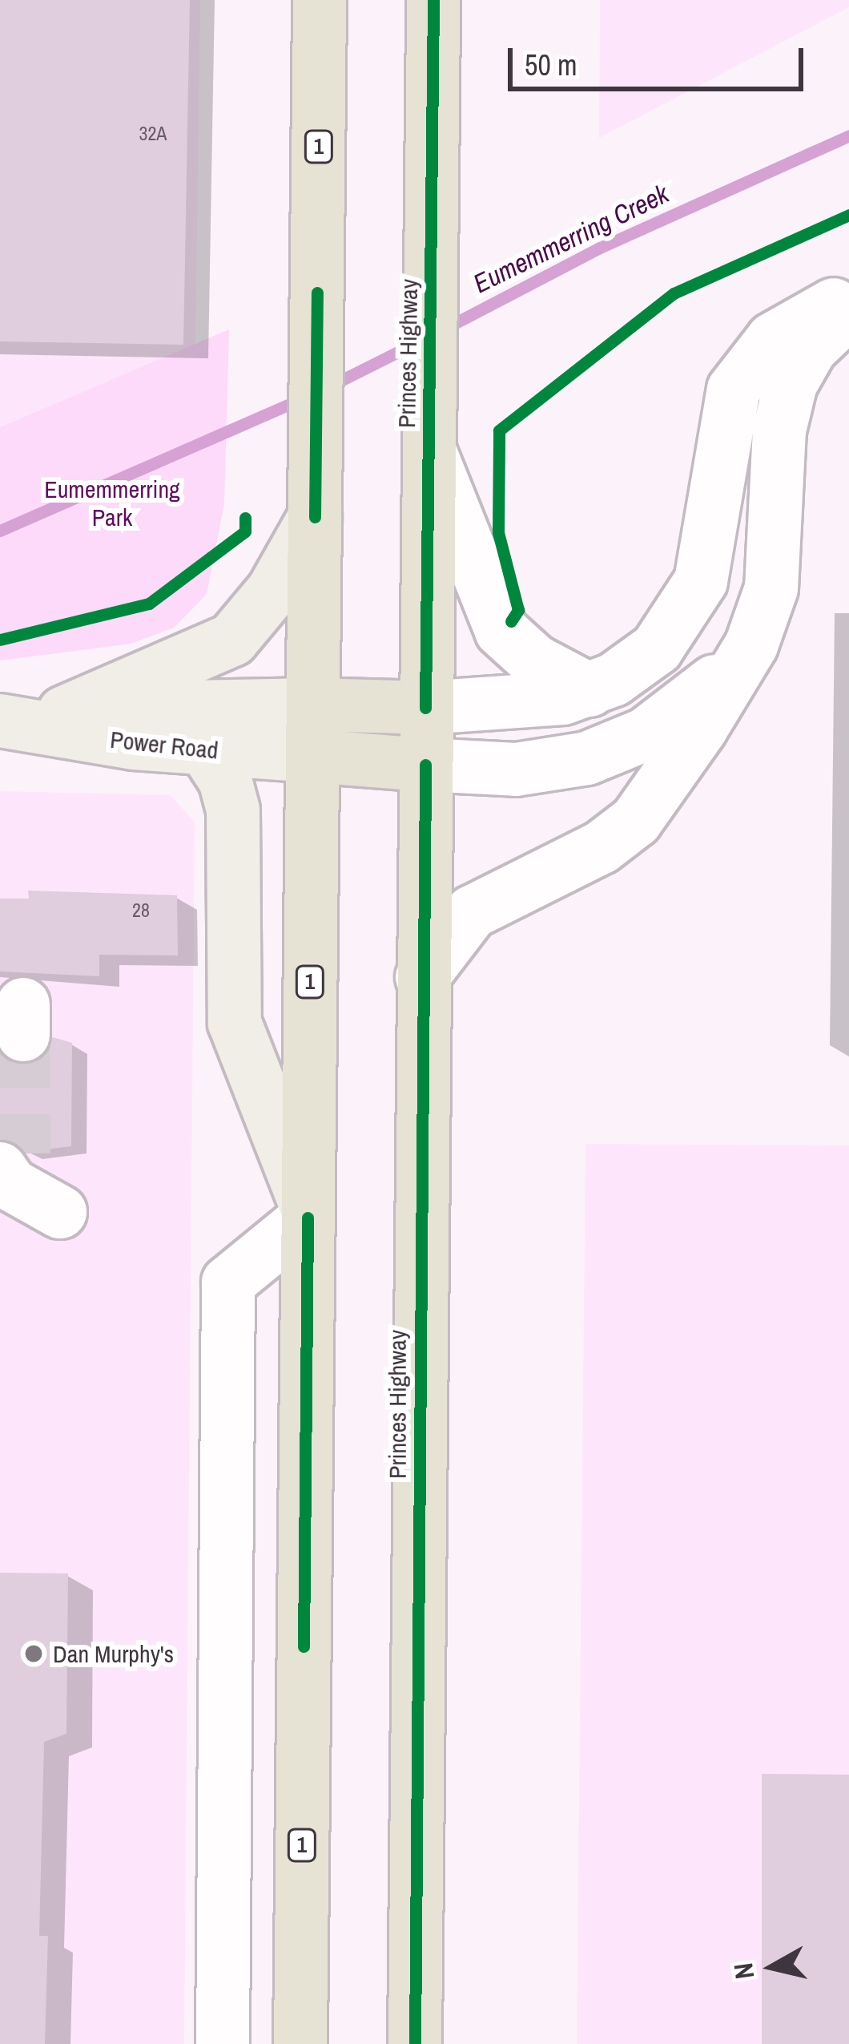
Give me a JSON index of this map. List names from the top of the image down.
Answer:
{
  "streets": {
    "highway": ["1", "Princes Highway"],
    "main road": ["Power Road"]
  },
  "crossings": [
    ["1", "Power Road"]
  ],
  "water": ["Eumemmerring Creek"],
  "parks": ["Eumemmerring Park"],
  "places": ["Dan Murphy's"],
  "house_numbers": ["32A", "28"],
  "scale_bar": "50 m",
  "north": "left"
}
